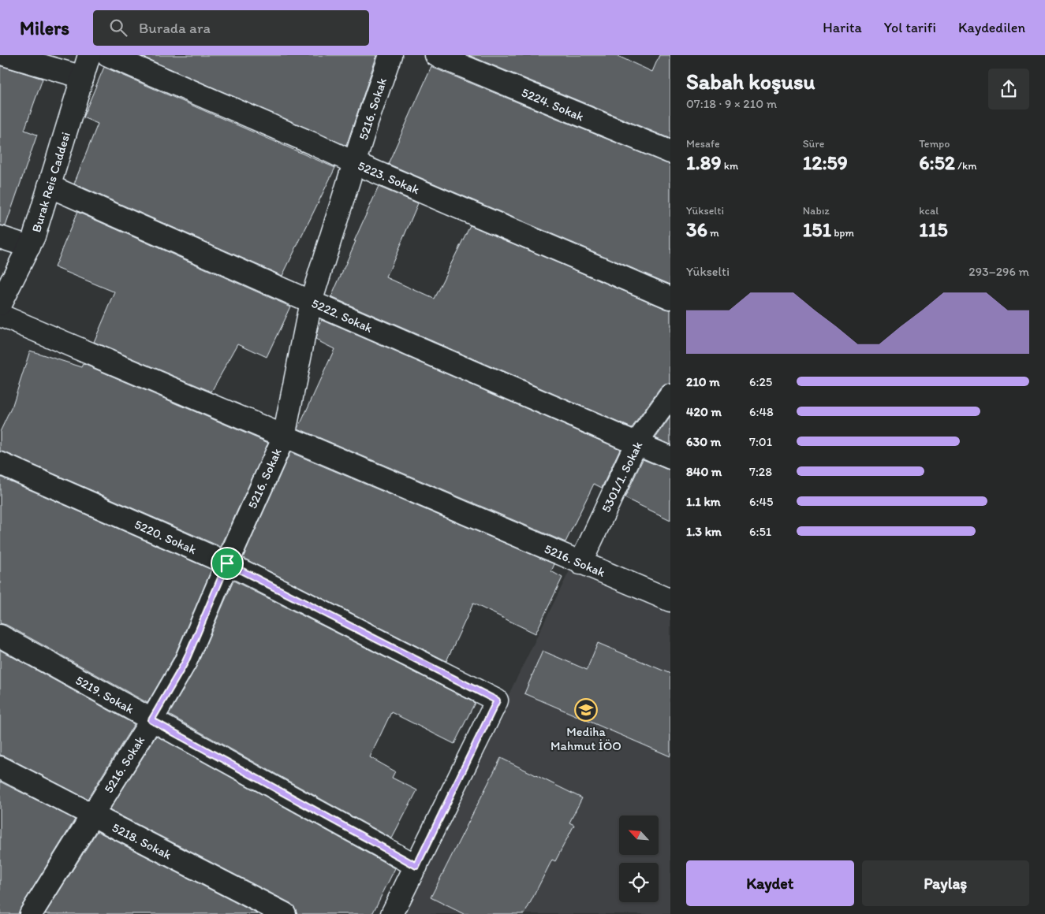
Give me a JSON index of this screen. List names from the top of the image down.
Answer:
{
  "streets": {
    "street": [
      "5224. Sokak",
      "5216. Sokak",
      "5223. Sokak",
      "Burak Reis Caddesi",
      "5222. Sokak",
      "5301/1. Sokak",
      "5220. Sokak",
      "5219. Sokak",
      "5218. Sokak"
    ]
  },
  "crossings": [
    ["5216. Sokak", "5223. Sokak"],
    ["5216. Sokak", "5222. Sokak"],
    ["5216. Sokak", "5301/1. Sokak"],
    ["5216. Sokak", "5220. Sokak"],
    ["5216. Sokak", "5219. Sokak"],
    ["5216. Sokak", "5218. Sokak"],
    ["Burak Reis Caddesi", "5222. Sokak"],
    ["5222. Sokak", "5301/1. Sokak"],
    ["5220. Sokak", "5219. Sokak"]
  ],
  "places": {
    "school or university": ["Mediha Mahmut İÖO"]
  },
  "north": "top left",
  "page": {
    "header": "Milers",
    "search": "Burada ara",
    "nav": ["Harita", "Yol tarifi", "Kaydedilen"],
    "heading": ["Sabah koşusu", "07:18 · 9 × 210 m"],
    "stats": [
      ["Mesafe", "1.89 km"],
      ["Süre", "12:59"],
      ["Tempo", "6:52 /km"],
      ["Yükselti", "36 m"],
      ["Nabız", "151 bpm"],
      ["kcal", "115"]
    ],
    "chart": ["Yükselti", "293–296 m"],
    "list": [
      {
        "name": "210 m",
        "note": "6:25"
      },
      {
        "name": "420 m",
        "note": "6:48"
      },
      {
        "name": "630 m",
        "note": "7:01"
      },
      {
        "name": "840 m",
        "note": "7:28"
      },
      {
        "name": "1.1 km",
        "note": "6:45"
      },
      {
        "name": "1.3 km",
        "note": "6:51"
      }
    ],
    "buttons": ["Kaydet", "Paylaş"]
  }
}
